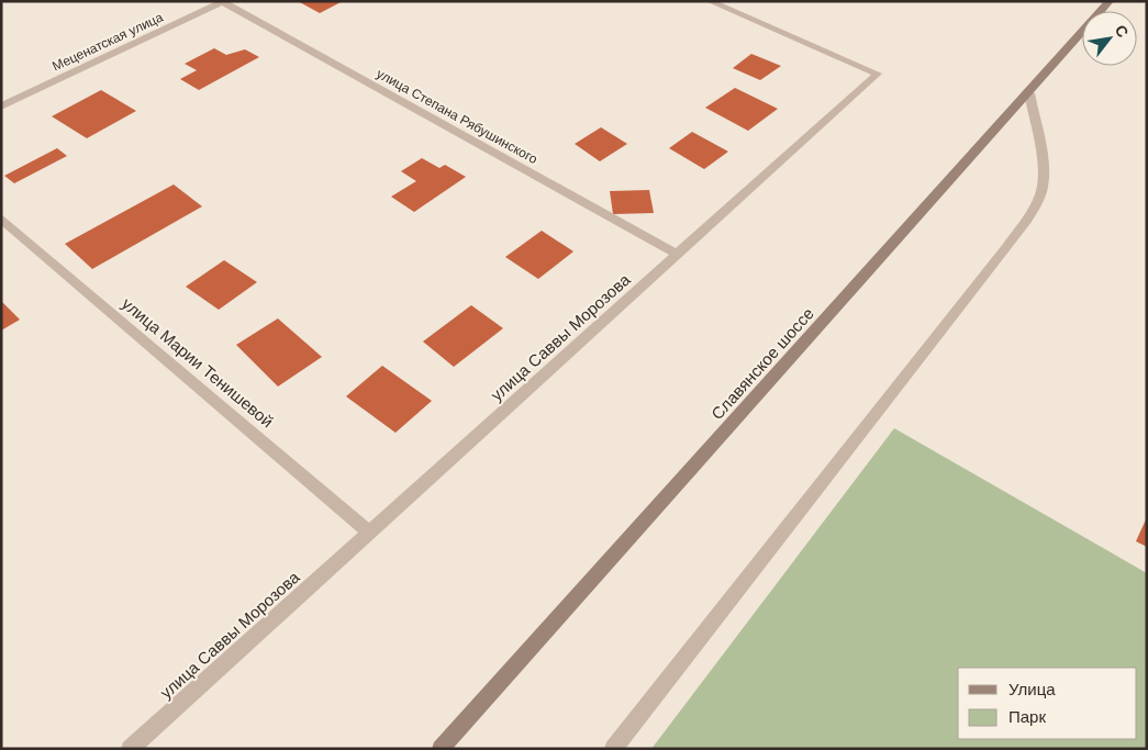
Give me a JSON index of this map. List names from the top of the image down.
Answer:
{
  "streets": {
    "main road": ["Славянское шоссе"],
    "street": [
      "Меценатская улица",
      "улица Степана Рябушинского",
      "улица Саввы Морозова",
      "улица Марии Тенишевой"
    ]
  },
  "crossings": [
    ["Меценатская улица", "улица Степана Рябушинского"],
    ["улица Степана Рябушинского", "улица Саввы Морозова"],
    ["улица Саввы Морозова", "улица Марии Тенишевой"]
  ],
  "legend": ["Улица", "Парк"],
  "north": "top right"
}
